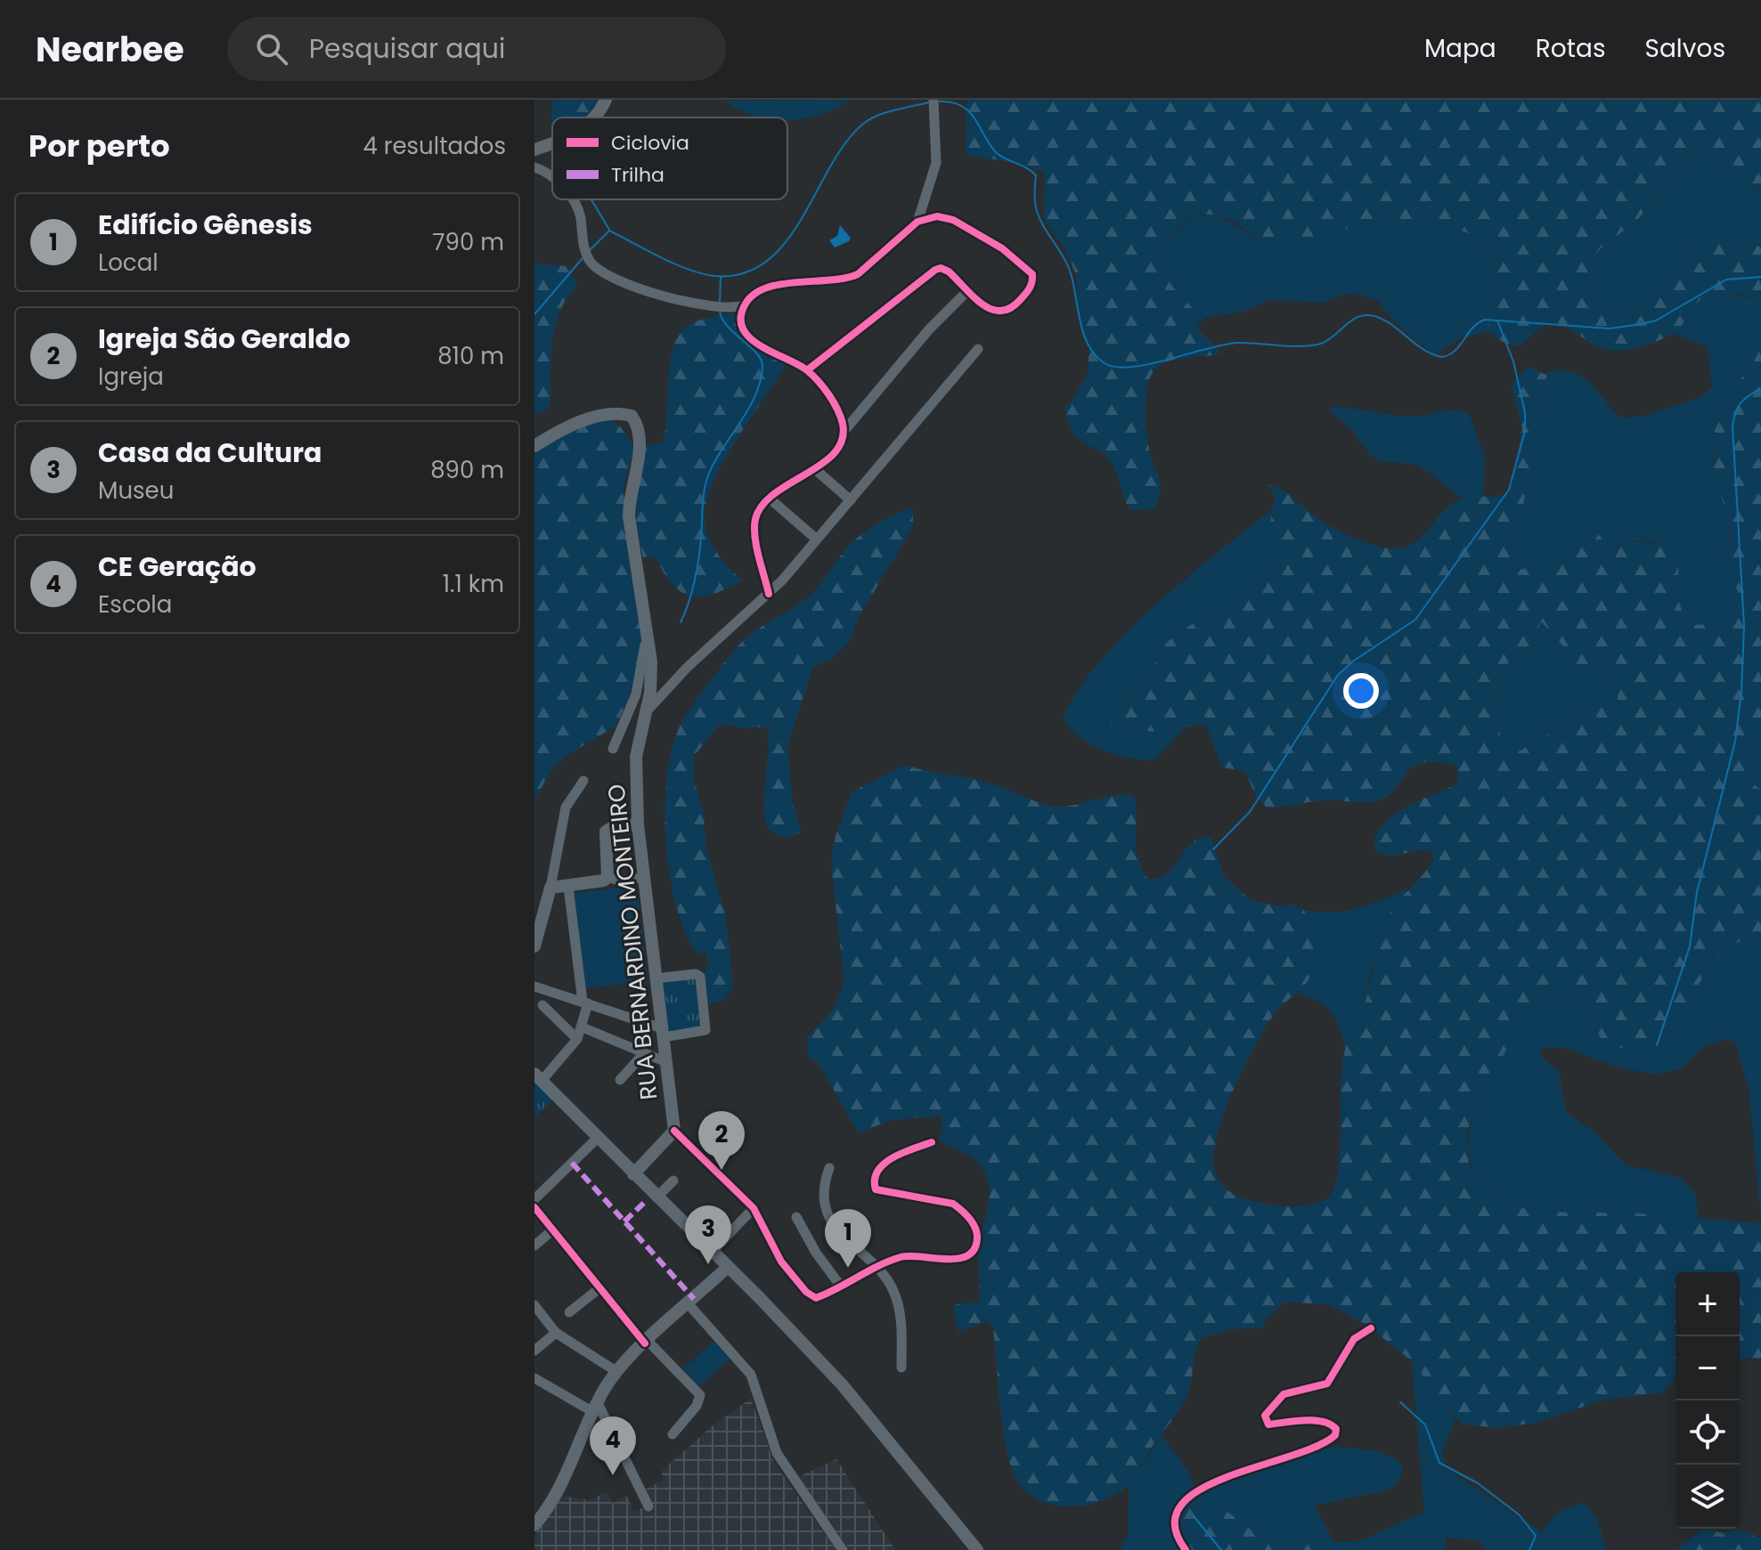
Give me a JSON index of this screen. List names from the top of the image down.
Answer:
{
  "streets": {
    "main road": ["RUA BERNARDINO MONTEIRO"]
  },
  "legend": ["Ciclovia", "Trilha"],
  "page": {
    "header": "Nearbee",
    "search": "Pesquisar aqui",
    "nav": ["Mapa", "Rotas", "Salvos"],
    "heading": ["Por perto", "4 resultados"],
    "list": [
      {
        "mark": "1",
        "name": "Edifício Gênesis",
        "note": "Local",
        "value": "790 m"
      },
      {
        "mark": "2",
        "name": "Igreja São Geraldo",
        "note": "Igreja",
        "value": "810 m"
      },
      {
        "mark": "3",
        "name": "Casa da Cultura",
        "note": "Museu",
        "value": "890 m"
      },
      {
        "mark": "4",
        "name": "CE Geração",
        "note": "Escola",
        "value": "1.1 km"
      }
    ],
    "pins": [
      "2",
      "3",
      "1",
      "4"
    ],
    "map_buttons": ["+", "−"]
  }
}
